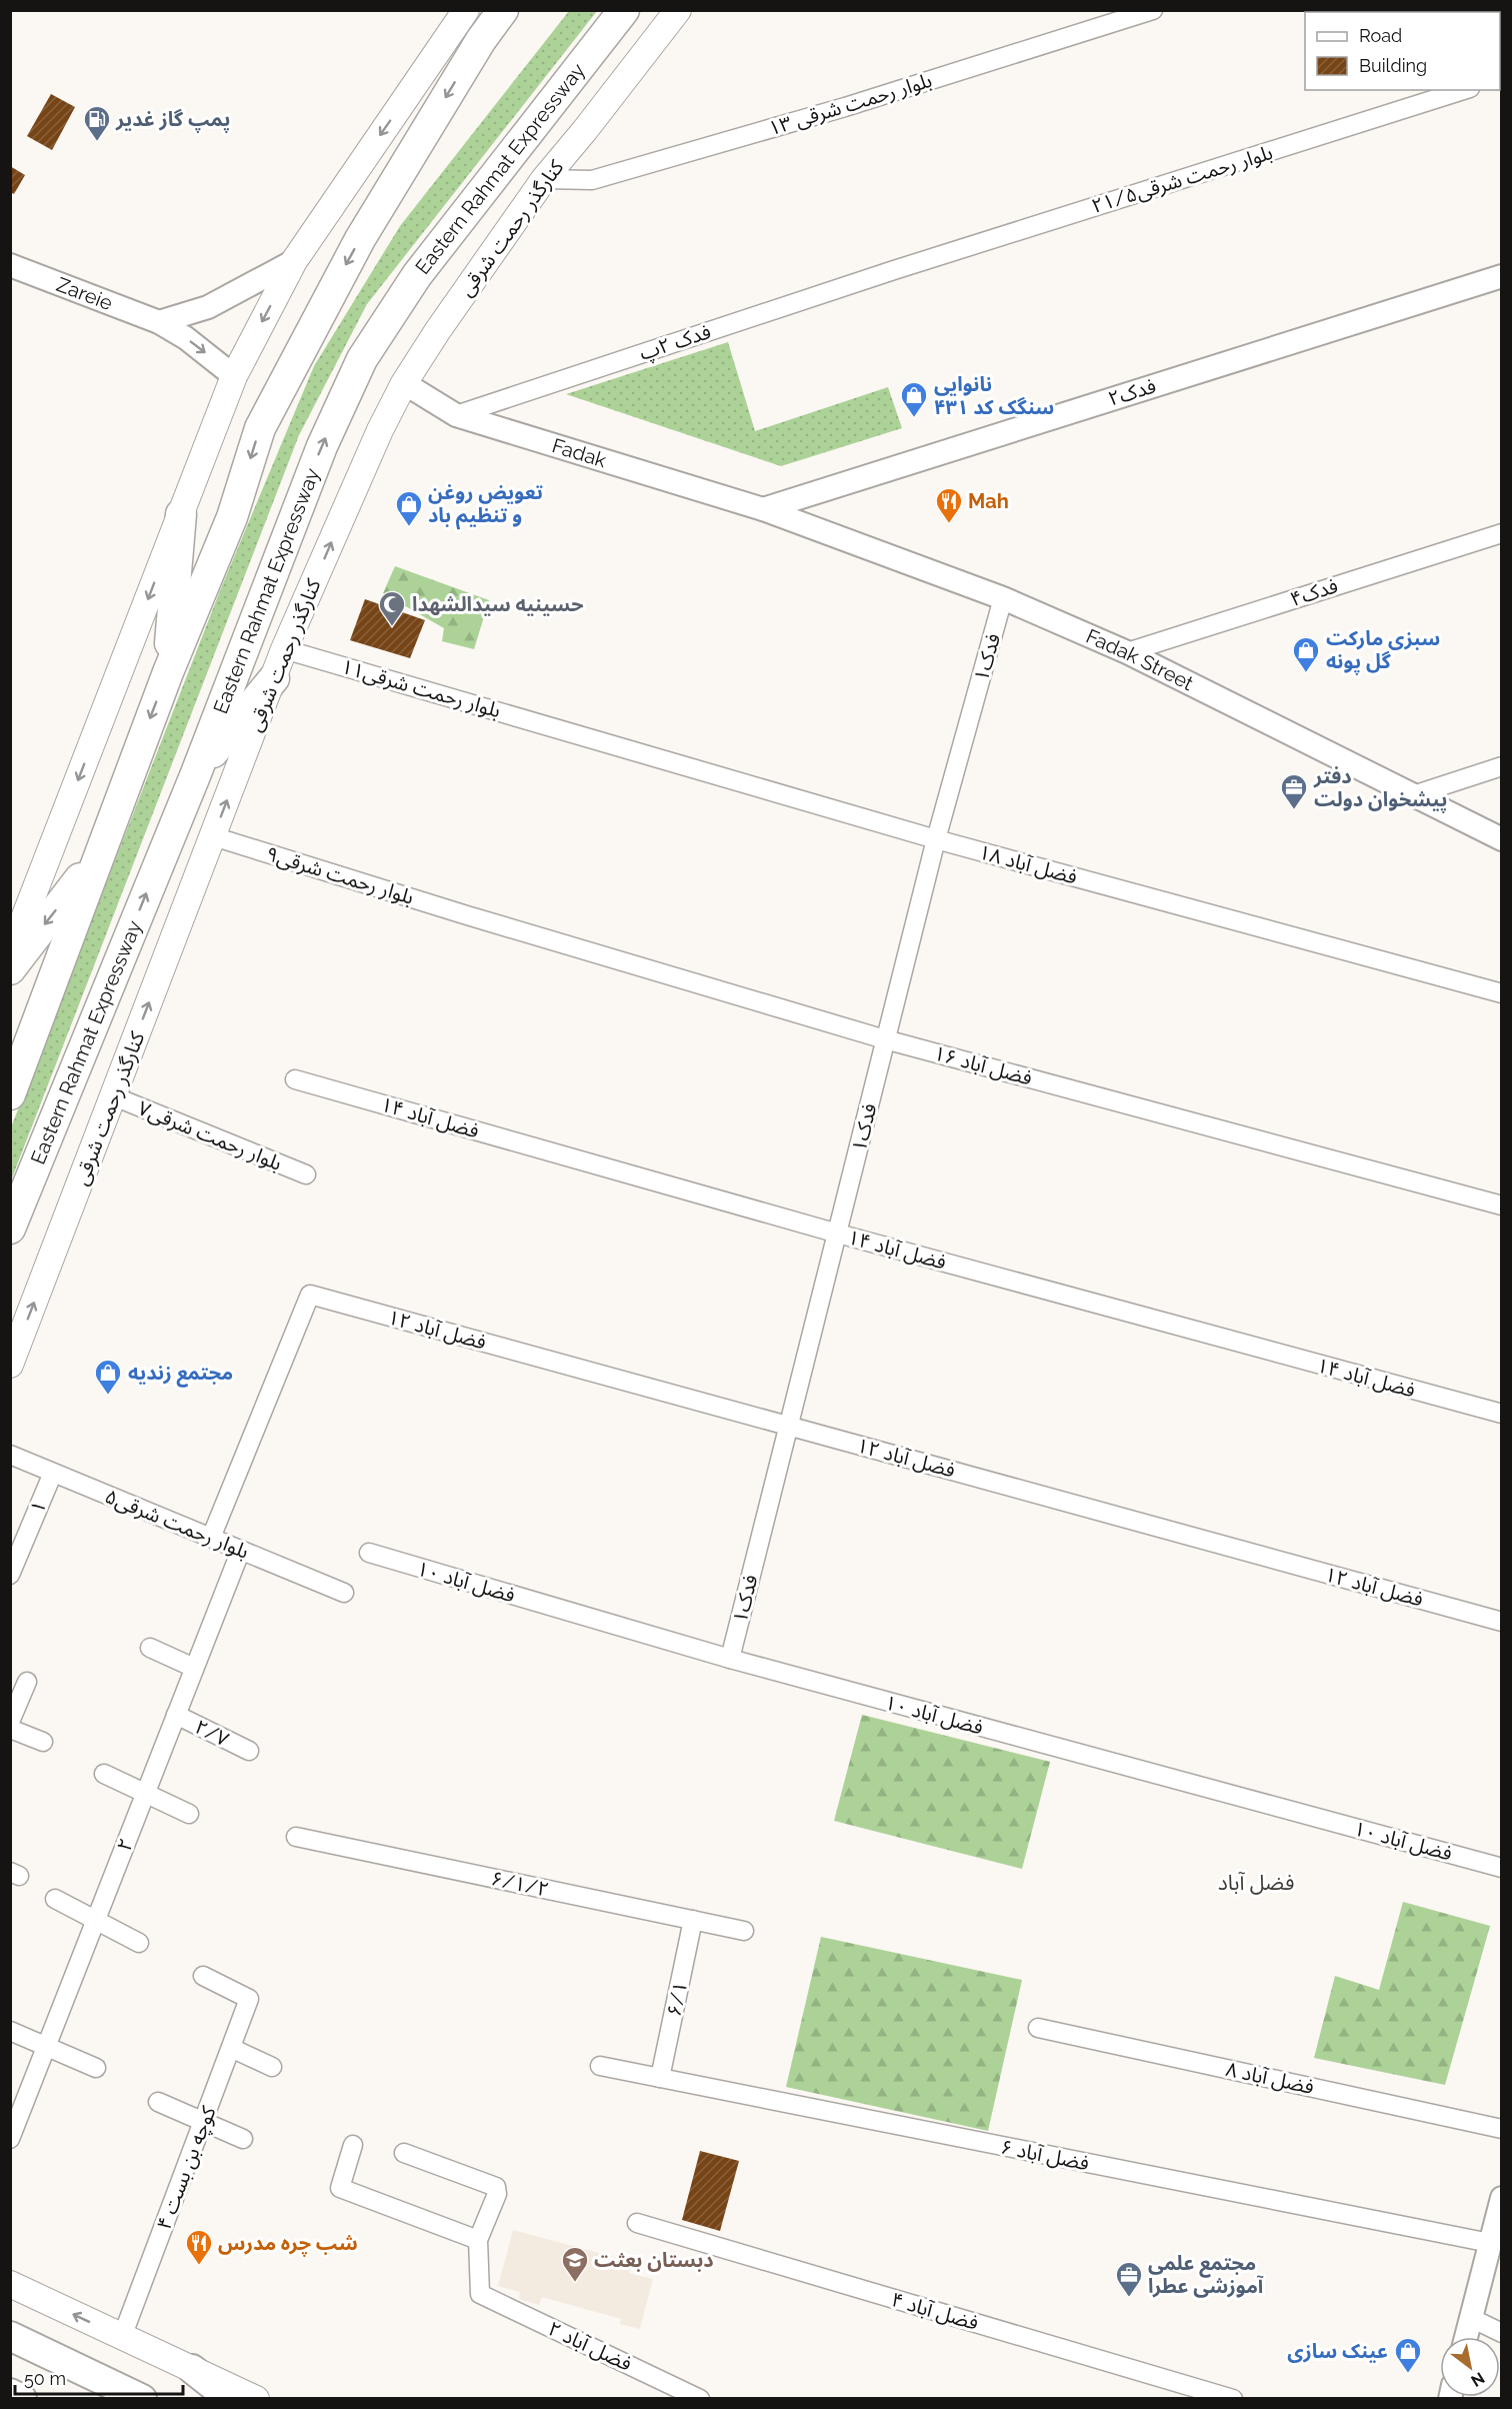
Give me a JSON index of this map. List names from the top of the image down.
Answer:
{
  "streets": {
    "highway": ["Eastern Rahmat Expressway"],
    "main road": ["کنارگذر رحمت شرقی"],
    "street": [
      "بلوار رحمت شرقی ۱۳",
      "بلوار رحمت شرقی۲۱/۵",
      "Zareie",
      "فدک ۲پ",
      "فدک۲",
      "Fadak",
      "فدک۴",
      "فدک۱",
      "Fadak Street",
      "بلوار رحمت شرقی۱۱",
      "فضل آباد ۱۸",
      "بلوار رحمت شرقی۹",
      "فضل آباد ۱۶",
      "فضل آباد ۱۴",
      "بلوار رحمت شرقی۷",
      "فضل آباد ۱۲",
      "۱",
      "۵بلوار رحمت شرقی",
      "فضل آباد ۱۰",
      "۲/۷",
      "۲",
      "۶/۱/۲",
      "۶/۱",
      "فضل آباد ۸",
      "فضل آباد ۶",
      "کوچه بن بست ۴",
      "فضل آباد ۴",
      "فضل آباد ۲"
    ]
  },
  "crossings": [
    ["بلوار رحمت شرقی ۱۳", "کنارگذر رحمت شرقی"],
    ["بلوار رحمت شرقی۲۱/۵", "فدک ۲پ"],
    ["کنارگذر رحمت شرقی", "Fadak"],
    ["کنارگذر رحمت شرقی", "بلوار رحمت شرقی۱۱"],
    ["کنارگذر رحمت شرقی", "بلوار رحمت شرقی۹"],
    ["کنارگذر رحمت شرقی", "بلوار رحمت شرقی۷"],
    ["فدک ۲پ", "Fadak"],
    ["فدک۲", "Fadak"],
    ["فدک۲", "Fadak Street"],
    ["Fadak", "Fadak Street"],
    ["فدک۴", "Fadak Street"],
    ["فدک۱", "Fadak Street"],
    ["فدک۱", "فضل آباد ۱۸"],
    ["فدک۱", "فضل آباد ۱۶"],
    ["فدک۱", "فضل آباد ۱۴"],
    ["فدک۱", "فضل آباد ۱۲"],
    ["فدک۱", "فضل آباد ۱۰"],
    ["بلوار رحمت شرقی۱۱", "فضل آباد ۱۸"],
    ["بلوار رحمت شرقی۹", "فضل آباد ۱۶"],
    ["فضل آباد ۱۲", "۵بلوار رحمت شرقی"],
    ["۱", "۵بلوار رحمت شرقی"],
    ["۵بلوار رحمت شرقی", "۲"],
    ["۲/۷", "۲"],
    ["۶/۱/۲", "۶/۱"],
    ["۶/۱", "فضل آباد ۶"]
  ],
  "one_way": ["Zareie"],
  "districts": ["فضل آباد"],
  "places": {
    "fuel station": ["پمپ گاز غدیر"],
    "shop": [
      "نانوایی سنگک کد ۴۳۱",
      "تعویض روغن و تنظیم باد",
      "سبزی مارکت گل پونه",
      "مجتمع زندیه",
      "عینک سازی"
    ],
    "restaurant": ["Mah", "شب چره مدرس"],
    "mosque": ["حسینیه سیدالشهدا"],
    "office": ["دفتر پیشخوان دولت", "مجتمع علمی آموزشی عطرا"],
    "school or university": ["دبستان بعثت"]
  },
  "legend": ["Road", "Building"],
  "scale_bar": "50 m",
  "north": "bottom right"
}
